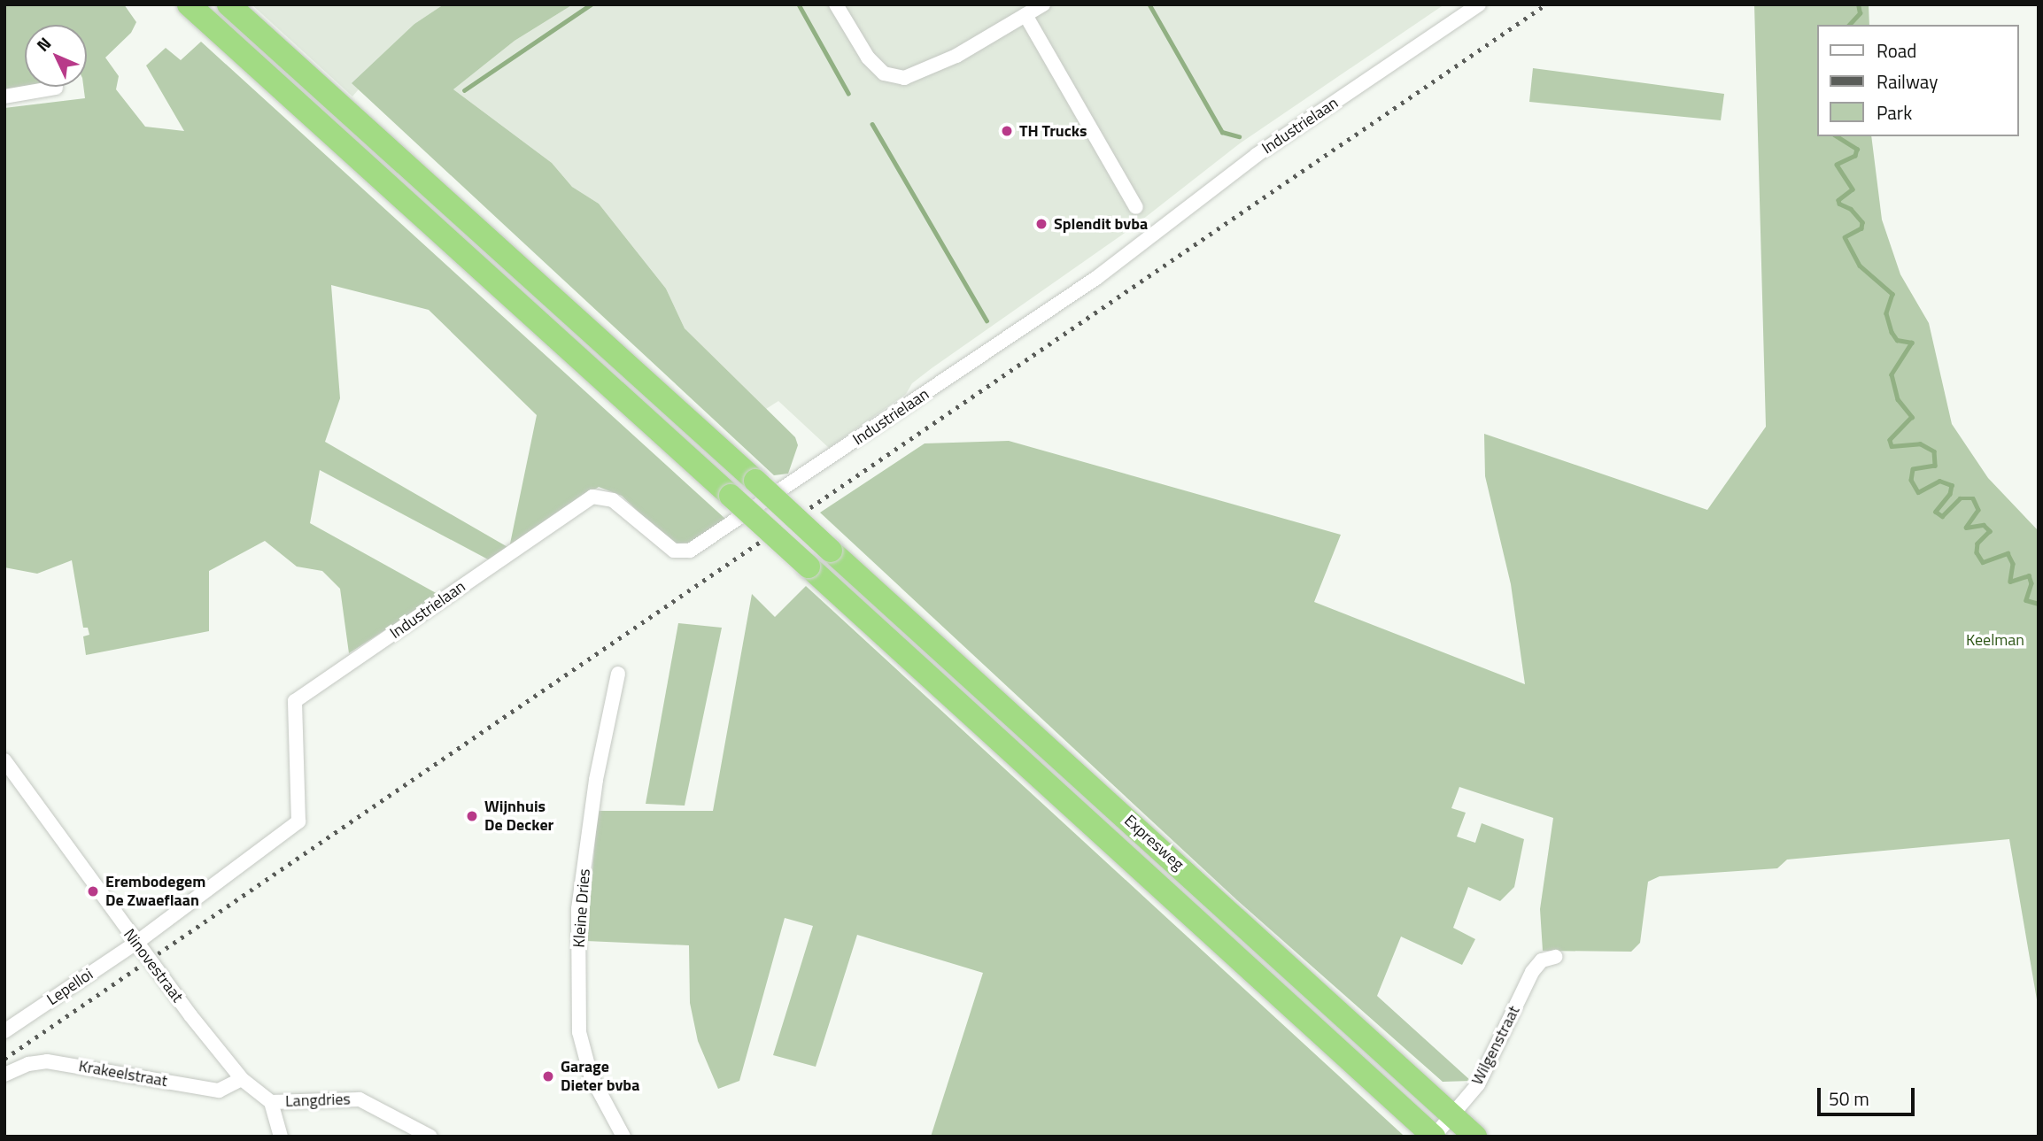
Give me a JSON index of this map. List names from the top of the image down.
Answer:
{
  "streets": {
    "highway": ["Expresweg"],
    "street": [
      "Industrielaan",
      "Kleine Dries",
      "Ninovestraat",
      "Lepelloi",
      "Wilgenstraat",
      "Krakeelstraat",
      "Langdries"
    ]
  },
  "crossings": [
    ["Industrielaan", "Lepelloi"],
    ["Expresweg", "Wilgenstraat"],
    ["Ninovestraat", "Lepelloi"],
    ["Ninovestraat", "Krakeelstraat"],
    ["Ninovestraat", "Langdries"]
  ],
  "parks": ["Keelman"],
  "places": [
    "TH Trucks",
    "Splendit bvba",
    "Wijnhuis De Decker",
    "Erembodegem De Zwaeflaan",
    "Garage Dieter bvba"
  ],
  "legend": ["Road", "Railway", "Park"],
  "scale_bar": "50 m",
  "north": "top left"
}
